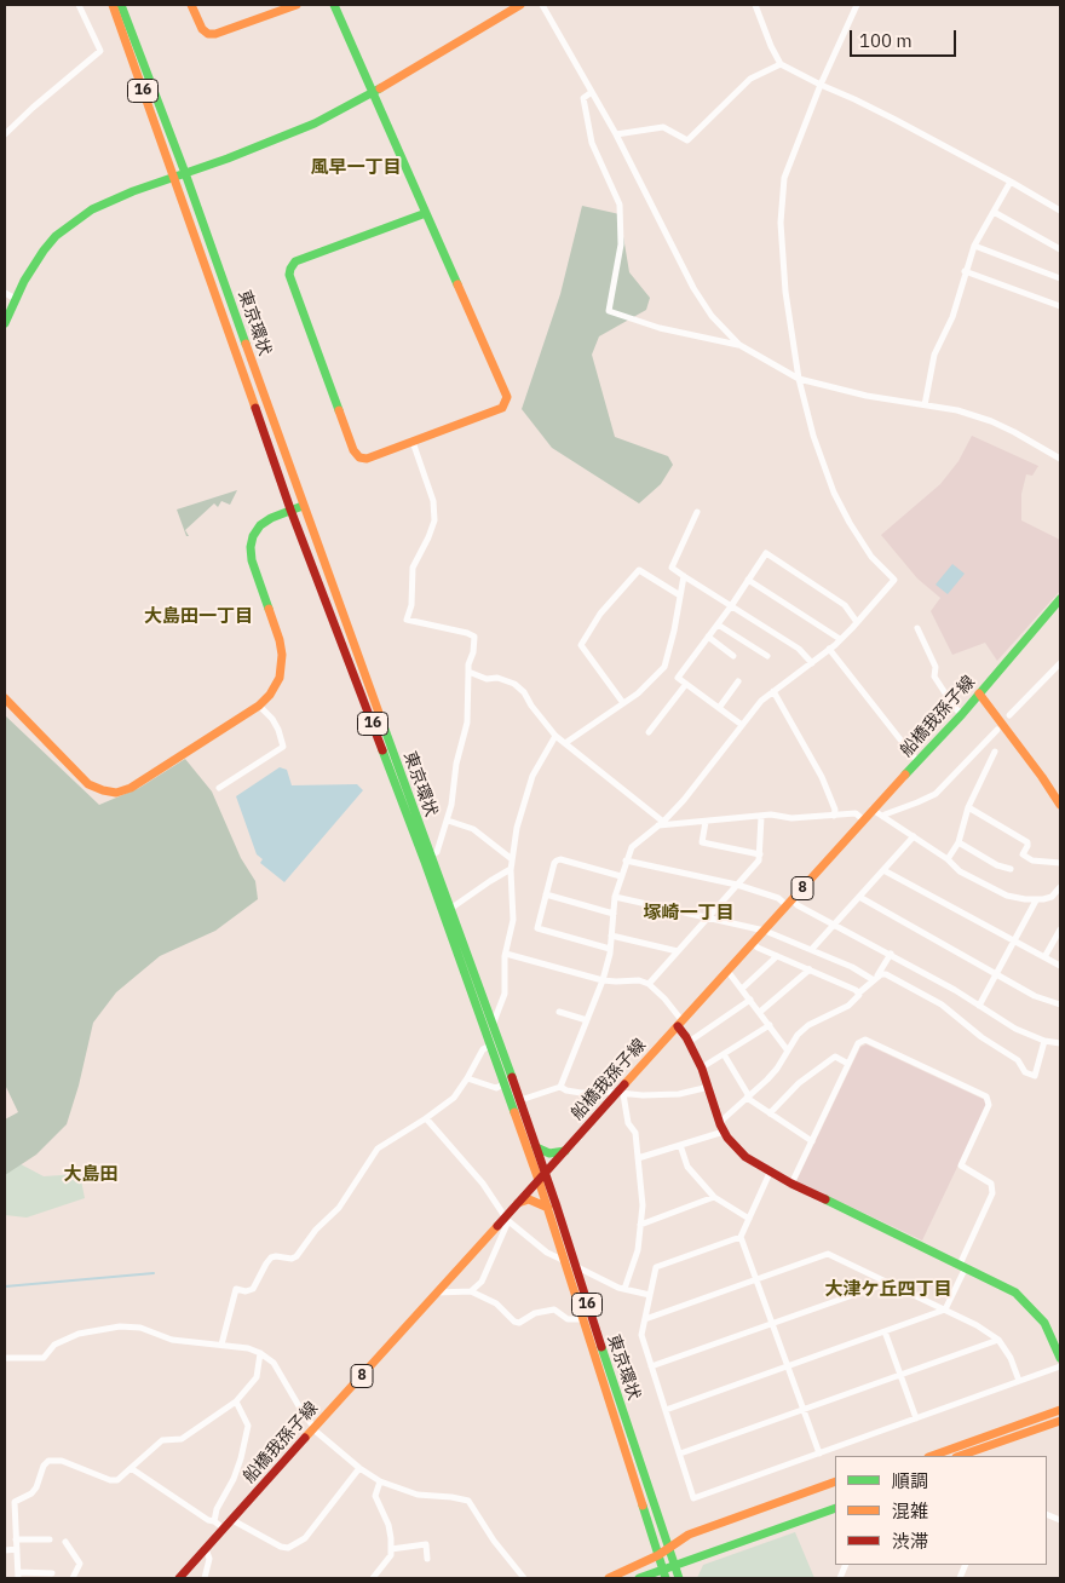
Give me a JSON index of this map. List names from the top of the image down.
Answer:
{
  "streets": {
    "main road": [
      "16",
      "東京環状",
      "船橋我孫子線",
      "8"
    ]
  },
  "crossings": [
    ["東京環状", "船橋我孫子線"]
  ],
  "districts": [
    "風早一丁目",
    "大島田一丁目",
    "塚崎一丁目",
    "大島田",
    "大津ケ丘四丁目"
  ],
  "legend": ["順調", "混雑", "渋滞"],
  "scale_bar": "100 m"
}
